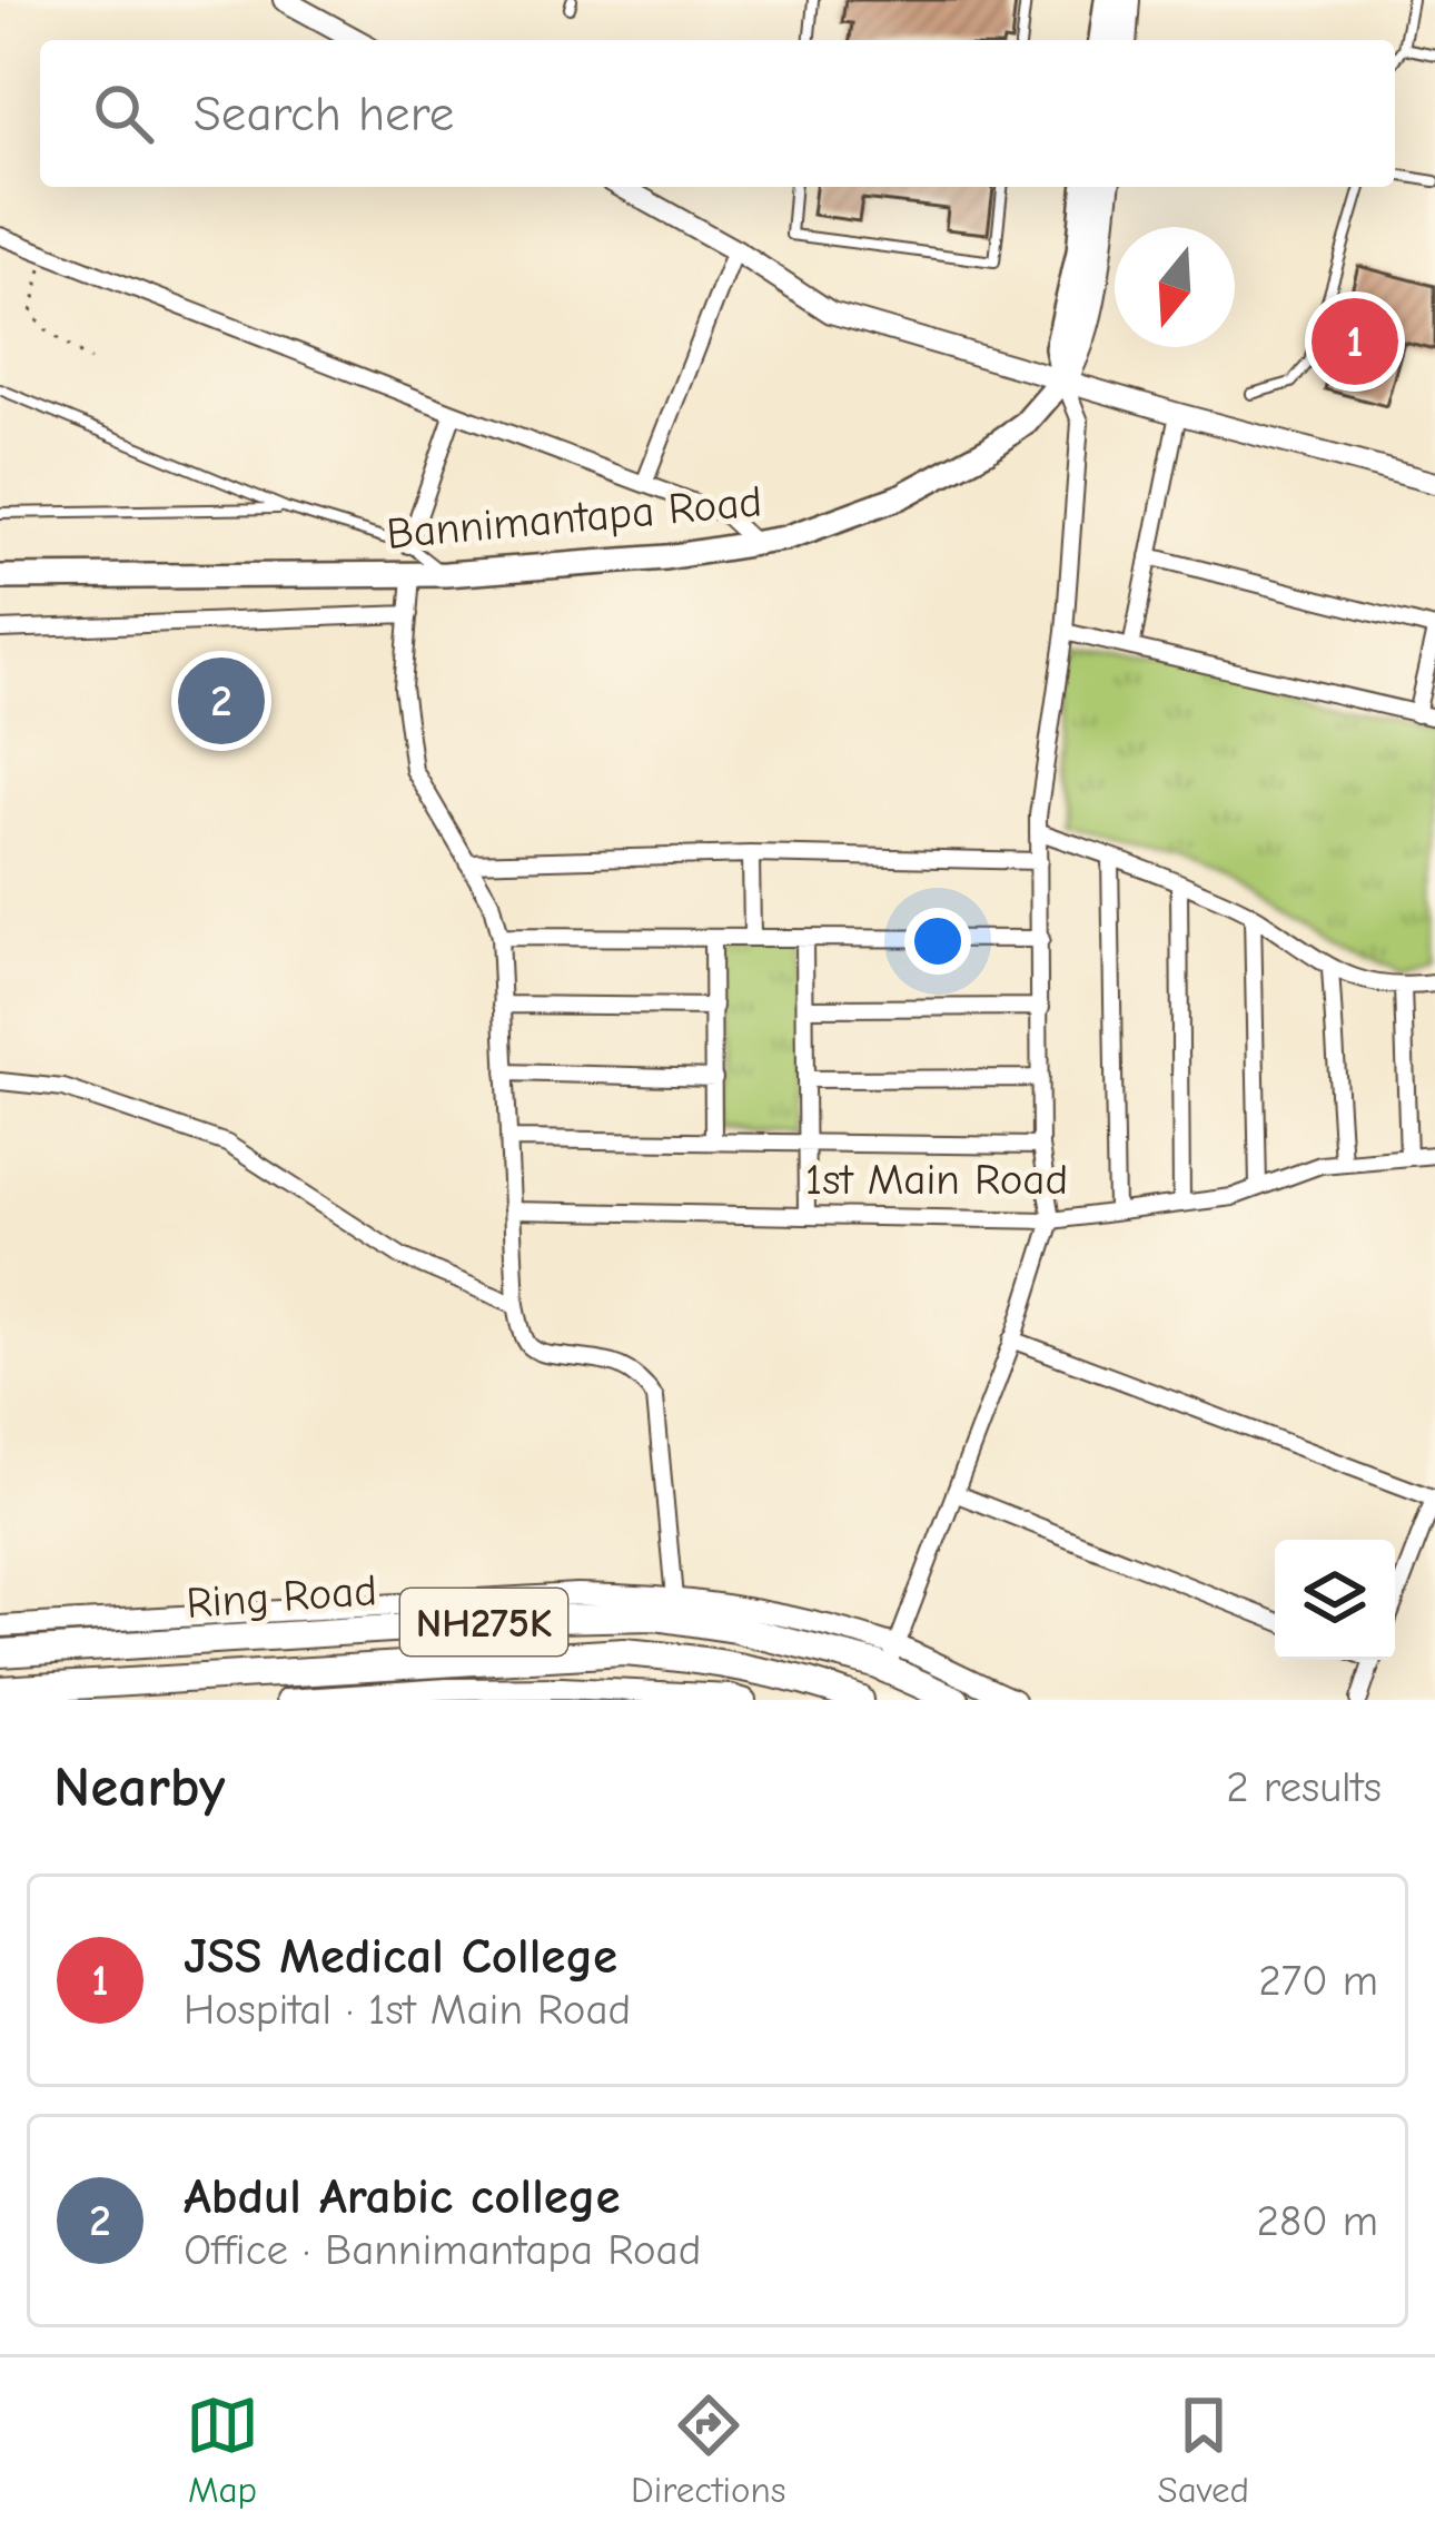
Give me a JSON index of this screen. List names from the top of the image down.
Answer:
{
  "streets": {
    "highway": ["Bannimantapa Road", "Ring Road", "NH275K"],
    "street": ["1st Main Road"]
  },
  "north": "bottom",
  "page": {
    "search": "Search here",
    "pins": ["1", "2"],
    "heading": ["Nearby", "2 results"],
    "list": [
      {
        "mark": "1",
        "name": "JSS Medical College",
        "note": "Hospital · 1st Main Road",
        "value": "270 m"
      },
      {
        "mark": "2",
        "name": "Abdul Arabic college",
        "note": "Office · Bannimantapa Road",
        "value": "280 m"
      }
    ],
    "nav": ["Map", "Directions", "Saved"]
  }
}
